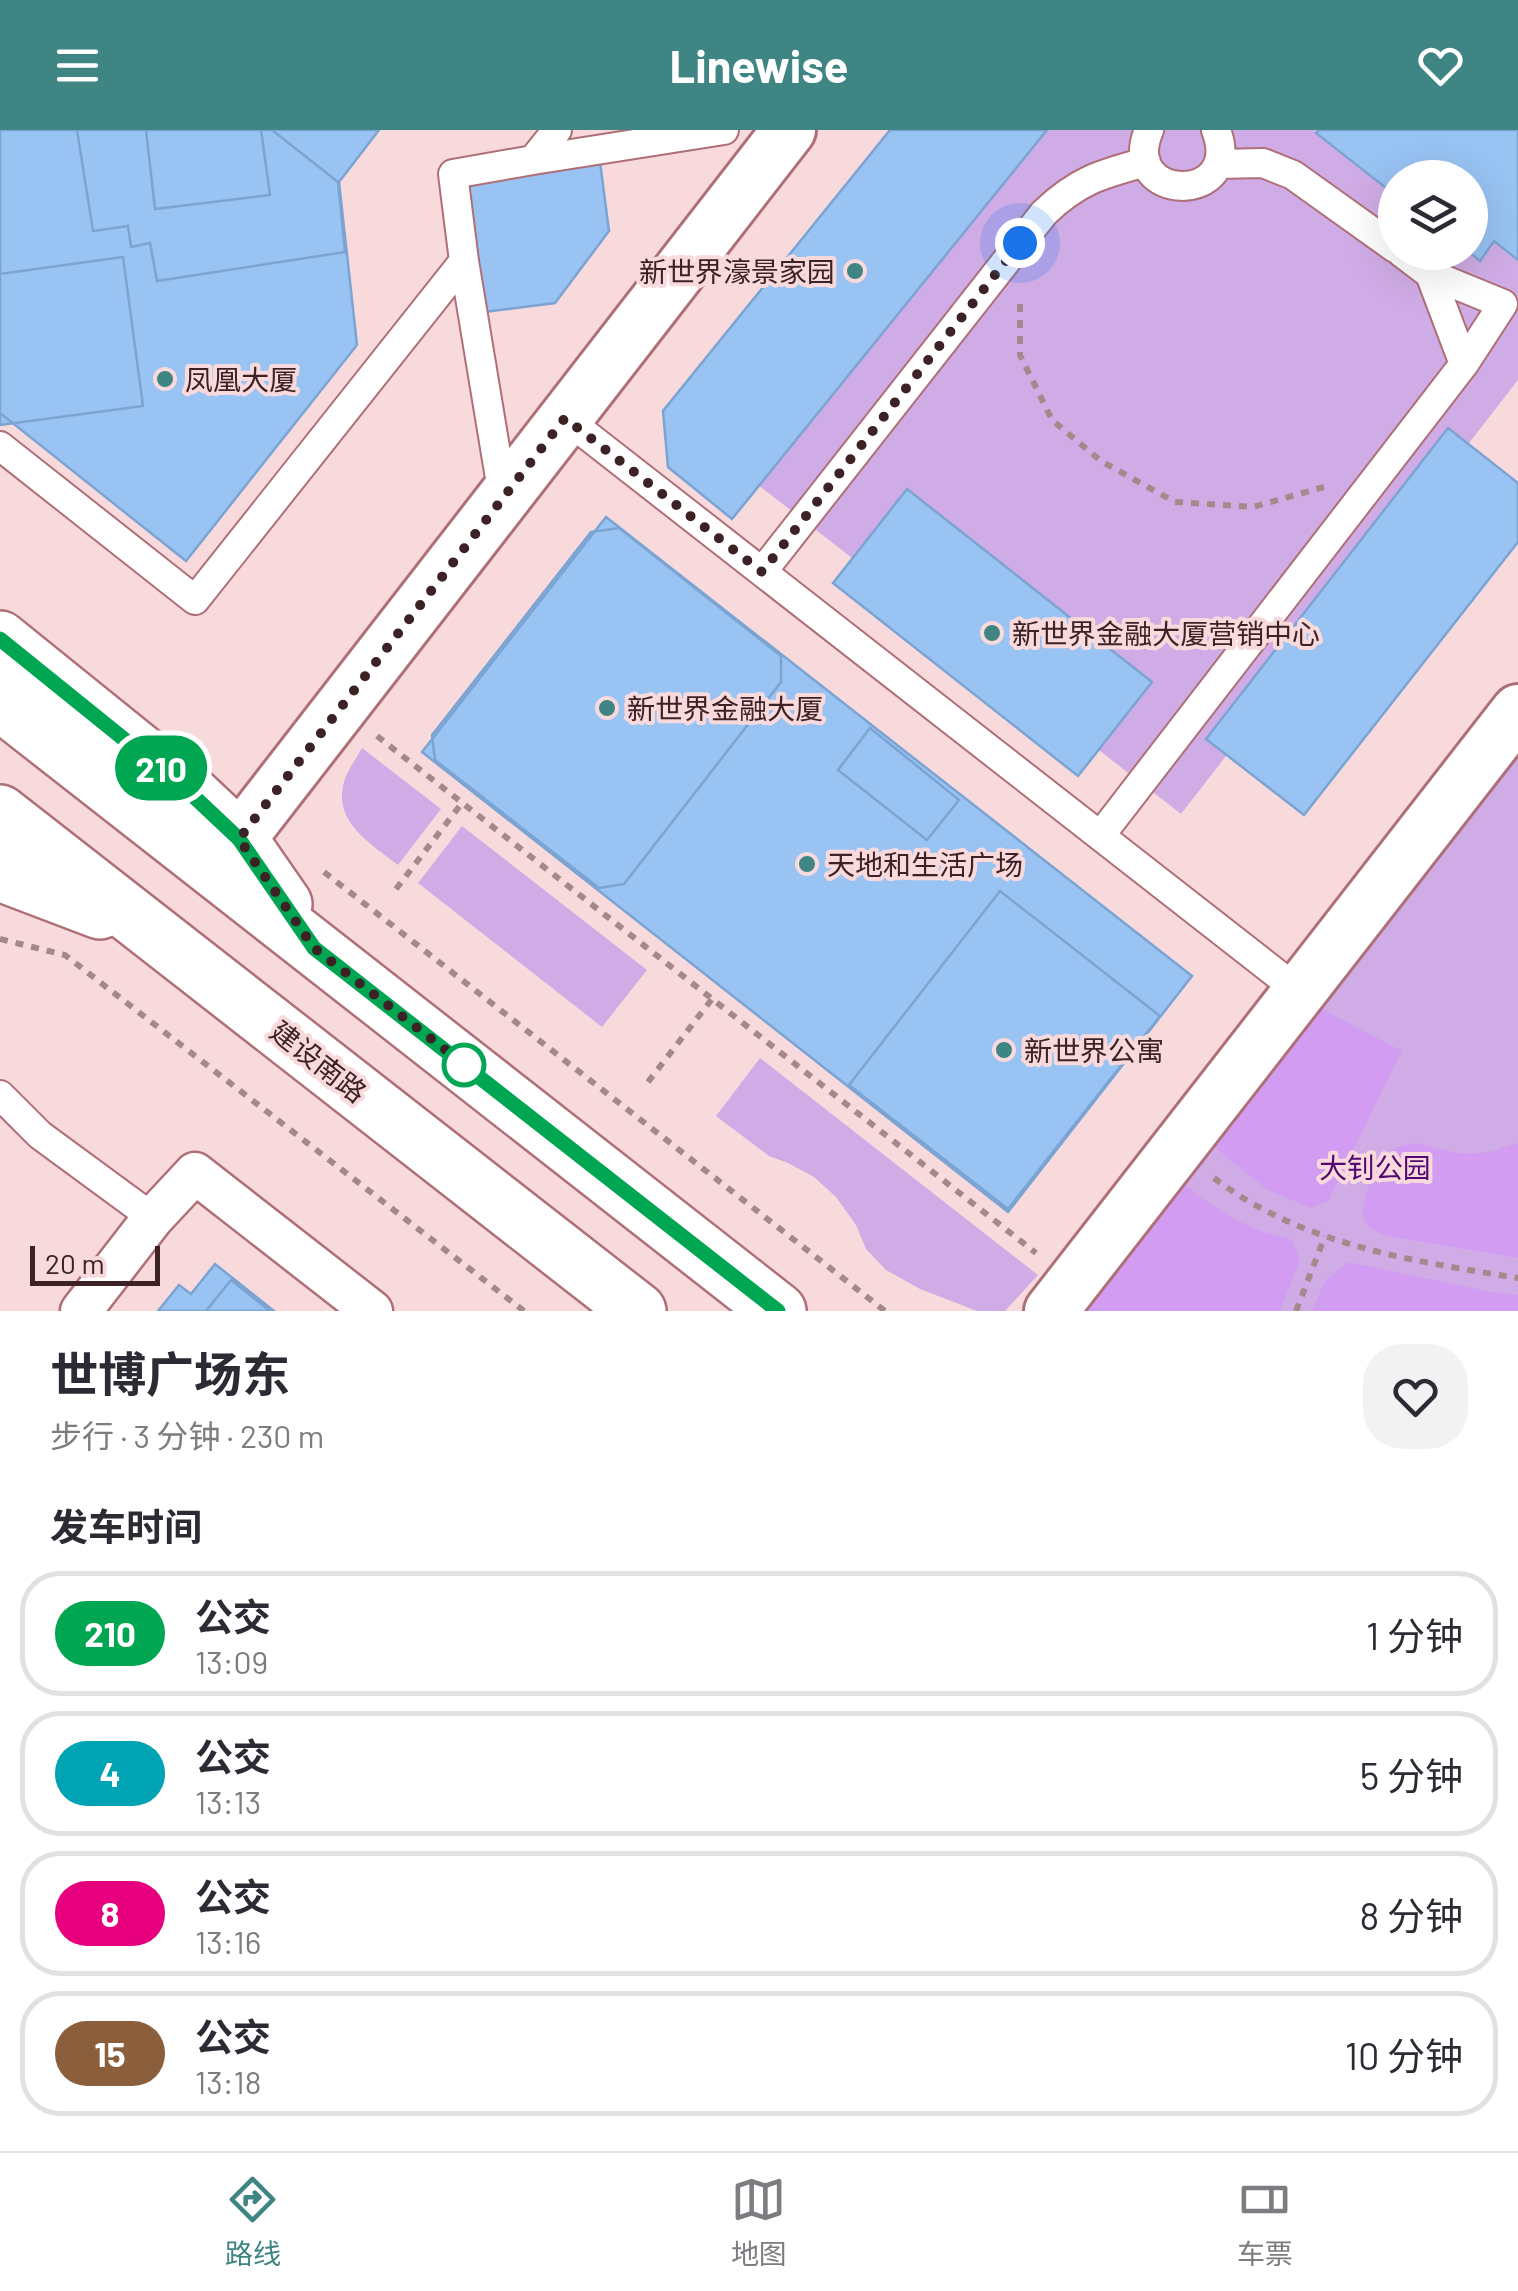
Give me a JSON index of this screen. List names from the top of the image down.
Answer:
{
  "streets": {
    "main road": ["建设南路"]
  },
  "parks": ["大钊公园"],
  "places": [
    "新世界濠景家园",
    "凤凰大厦",
    "新世界金融大厦营销中心",
    "新世界金融大厦",
    "天地和生活广场",
    "新世界公寓"
  ],
  "lines": ["bus line 210"],
  "scale_bar": "20 m",
  "page": {
    "header": "Linewise",
    "on_map": "210",
    "scale": "20 m",
    "heading": [
      ["世博广场东", "步行 · 3 分钟 · 230 m"],
      "发车时间"
    ],
    "list": [
      {
        "mark": "210",
        "name": "公交",
        "note": "13:09",
        "value": "1 分钟"
      },
      {
        "mark": "4",
        "name": "公交",
        "note": "13:13",
        "value": "5 分钟"
      },
      {
        "mark": "8",
        "name": "公交",
        "note": "13:16",
        "value": "8 分钟"
      },
      {
        "mark": "15",
        "name": "公交",
        "note": "13:18",
        "value": "10 分钟"
      }
    ],
    "tabs": ["路线", "地图", "车票"]
  }
}
